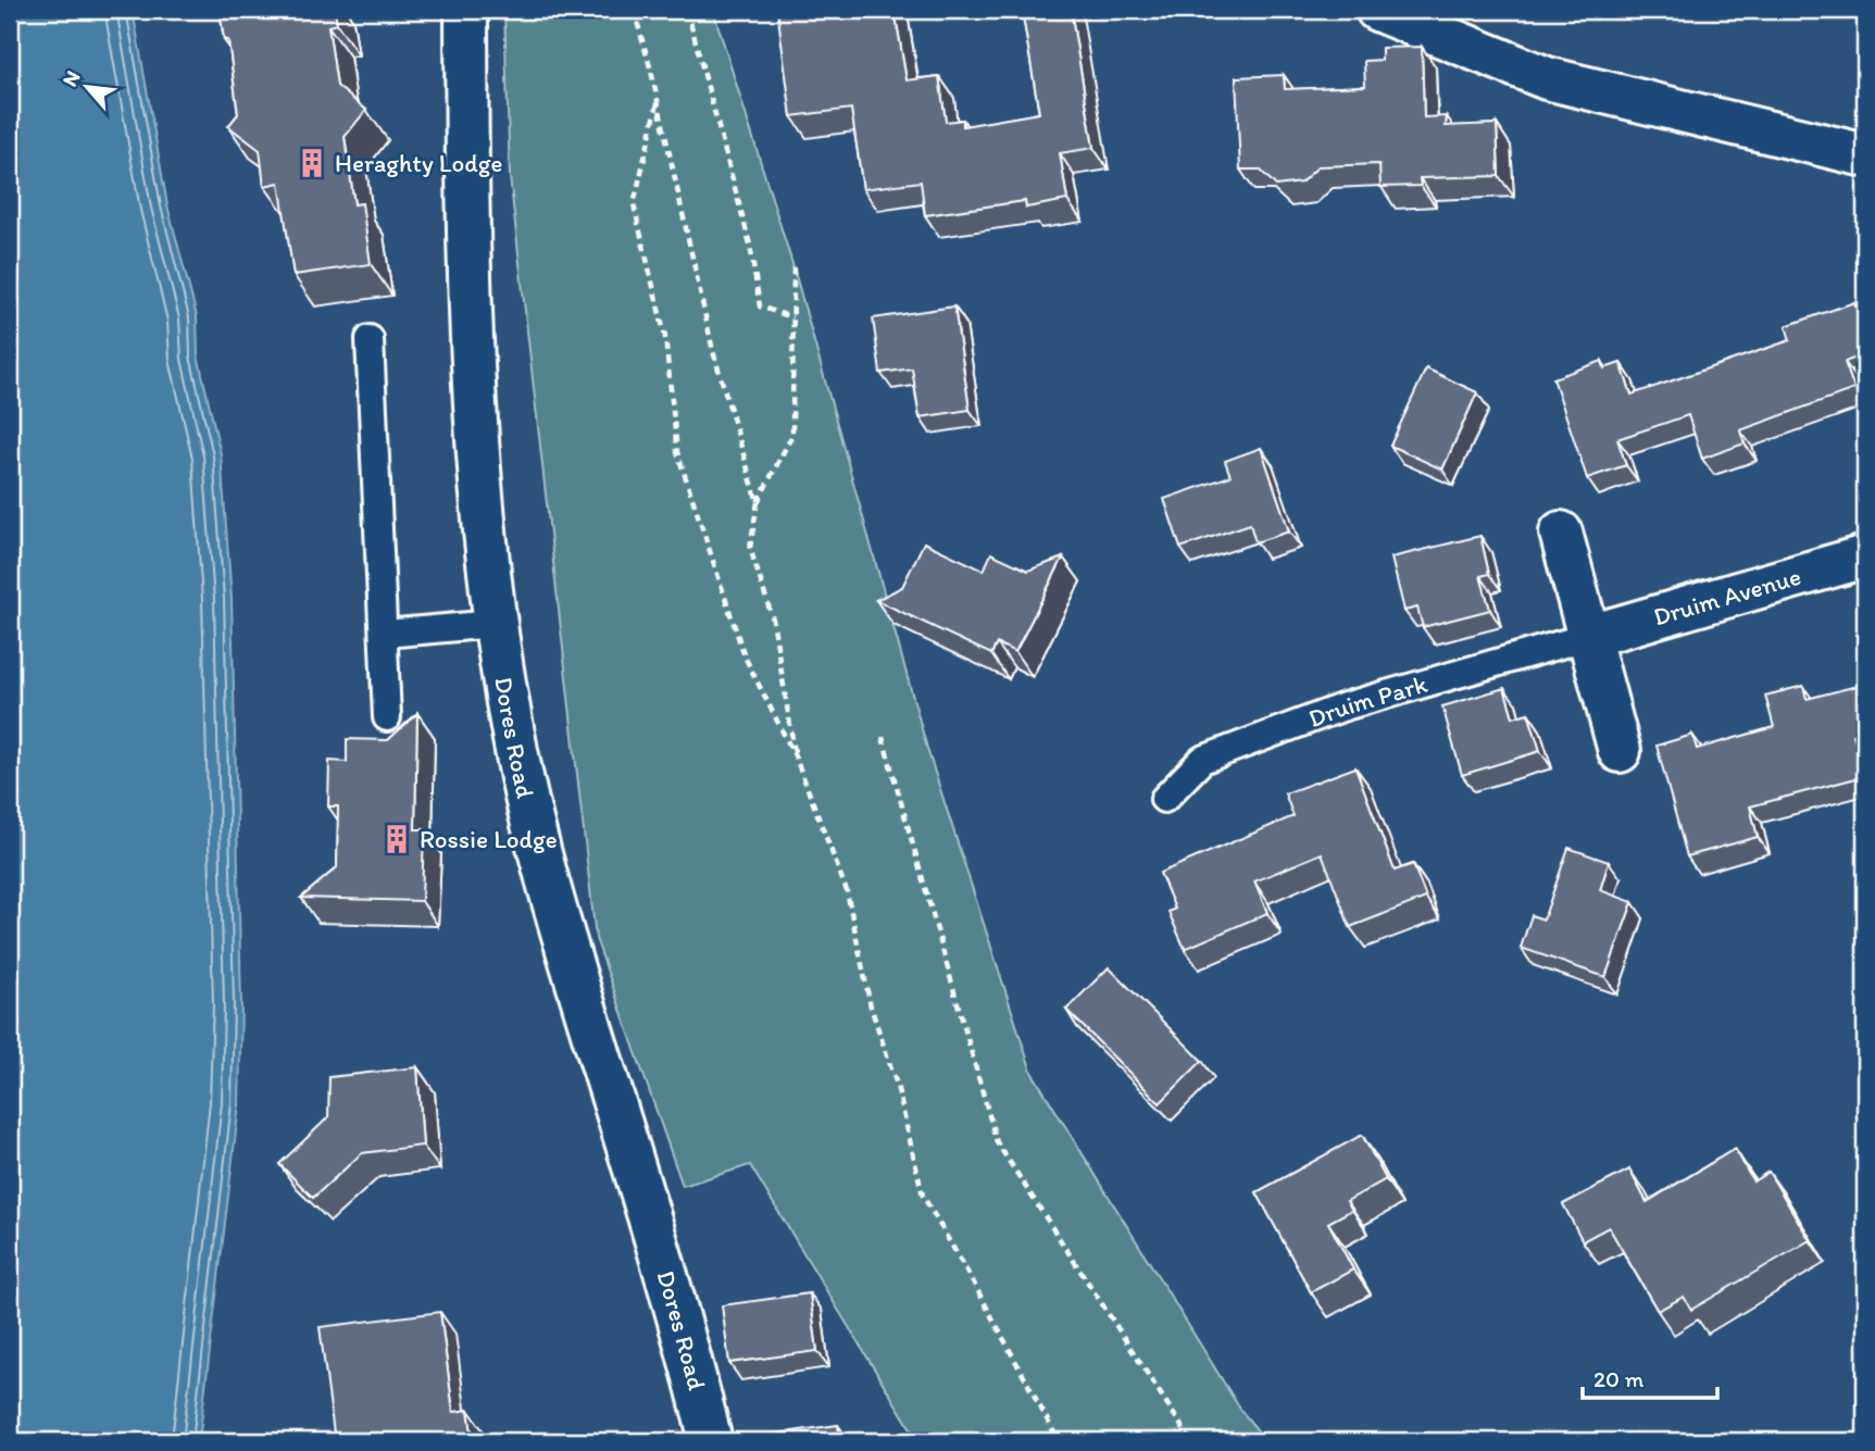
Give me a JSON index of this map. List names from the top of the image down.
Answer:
{
  "streets": {
    "main road": ["Druim Avenue", "Dores Road"],
    "lane": ["Druim Park"]
  },
  "crossings": [
    ["Druim Avenue", "Druim Park"]
  ],
  "places": {
    "building": ["Heraghty Lodge", "Rossie Lodge"]
  },
  "scale_bar": "20 m",
  "north": "top left"
}
